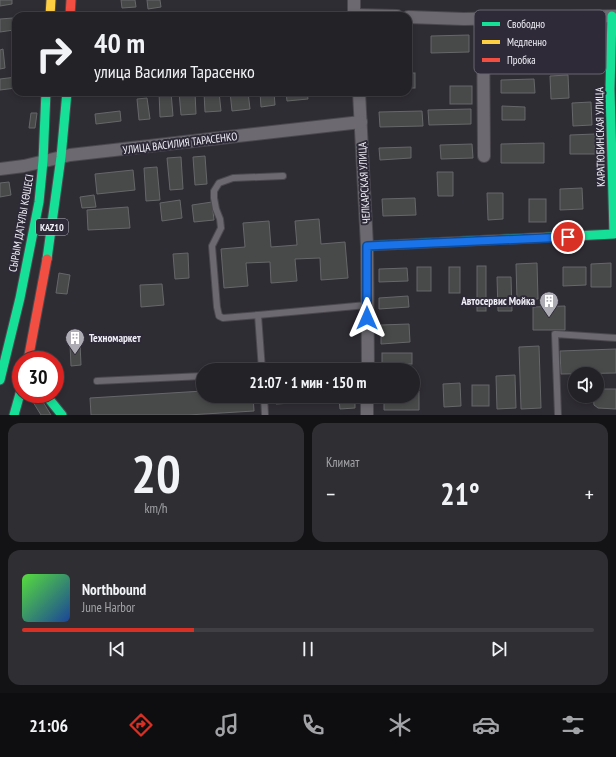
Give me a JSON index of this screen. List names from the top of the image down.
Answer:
{
  "streets": {
    "main road": ["КАРАТЮБИНСКАЯ УЛИЦА", "СЫРЫМ ДАТҰЛЫ КӨШЕСІ", "KAZ10"],
    "street": ["УЛИЦА ВАСИЛИЯ ТАРАСЕНКО", "ЧЕЛКАРСКАЯ УЛИЦА"]
  },
  "crossings": [
    ["УЛИЦА ВАСИЛИЯ ТАРАСЕНКО", "ЧЕЛКАРСКАЯ УЛИЦА"],
    ["УЛИЦА ВАСИЛИЯ ТАРАСЕНКО", "СЫРЫМ ДАТҰЛЫ КӨШЕСІ"],
    ["УЛИЦА ВАСИЛИЯ ТАРАСЕНКО", "KAZ10"]
  ],
  "places": {
    "building": ["Автосервис Мойка", "Техномаркет"]
  },
  "legend": ["Свободно", "Медленно", "Пробка"],
  "page": {
    "turn": ["40 m", "улица Василия Тарасенко"],
    "limit": "30",
    "trip": "21:07 · 1 мин · 150 m",
    "tile": [
      ["20", "km/h"],
      "Климат"
    ],
    "heat": ["−", "21°", "+"],
    "song": ["Northbound", "June Harbor"],
    "tabs": "21:06"
  }
}
